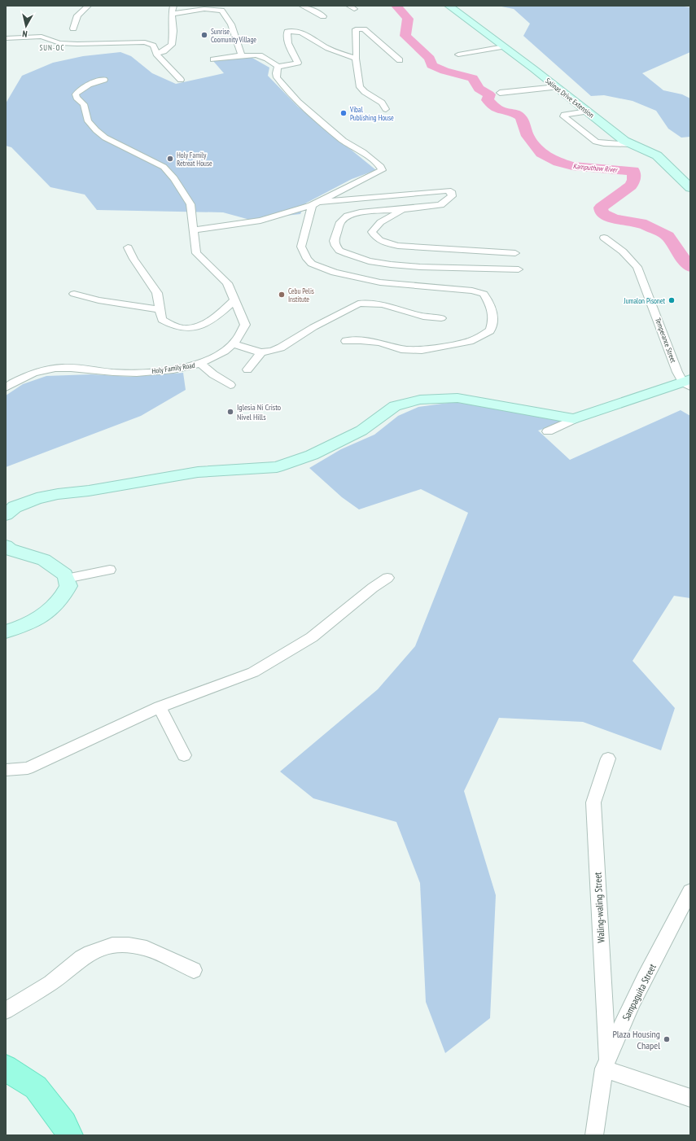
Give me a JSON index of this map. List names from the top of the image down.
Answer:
{
  "streets": {
    "street": [
      "Salinas Drive Extension",
      "Temperance Street",
      "Holy Family Road",
      "Waling-waling Street",
      "Sampaguita Street"
    ]
  },
  "crossings": [
    ["Waling-waling Street", "Sampaguita Street"]
  ],
  "districts": ["SUN-OC"],
  "water": ["Kamputhaw River"],
  "places": [
    "Sunrise Coomunity Village",
    "Vibal Publishing House",
    "Holy Family Retreat House",
    "Cebu Pelis Institute",
    "Jumalon Pisonet",
    "Iglesia Ni Cristo Nivel Hills",
    "Plaza Housing Chapel"
  ],
  "north": "bottom"
}
